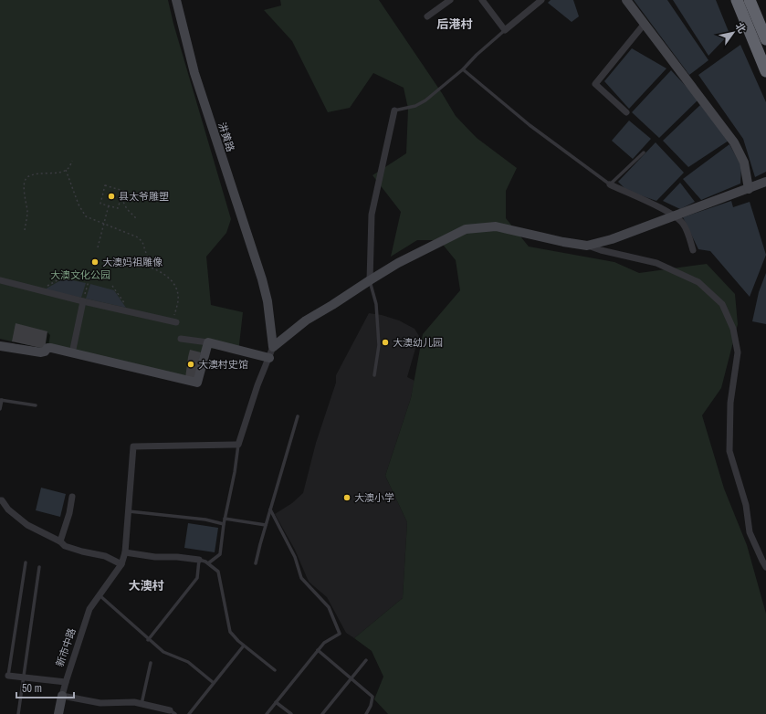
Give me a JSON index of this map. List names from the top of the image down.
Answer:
{
  "streets": {
    "main road": ["汫黄路", "新市中路"]
  },
  "districts": ["后港村", "大澳村"],
  "parks": ["大澳文化公园"],
  "places": [
    "县太爷雕塑",
    "大澳妈祖雕像",
    "大澳幼儿园",
    "大澳村史馆",
    "大澳小学"
  ],
  "scale_bar": "50 m",
  "north": "top right"
}
